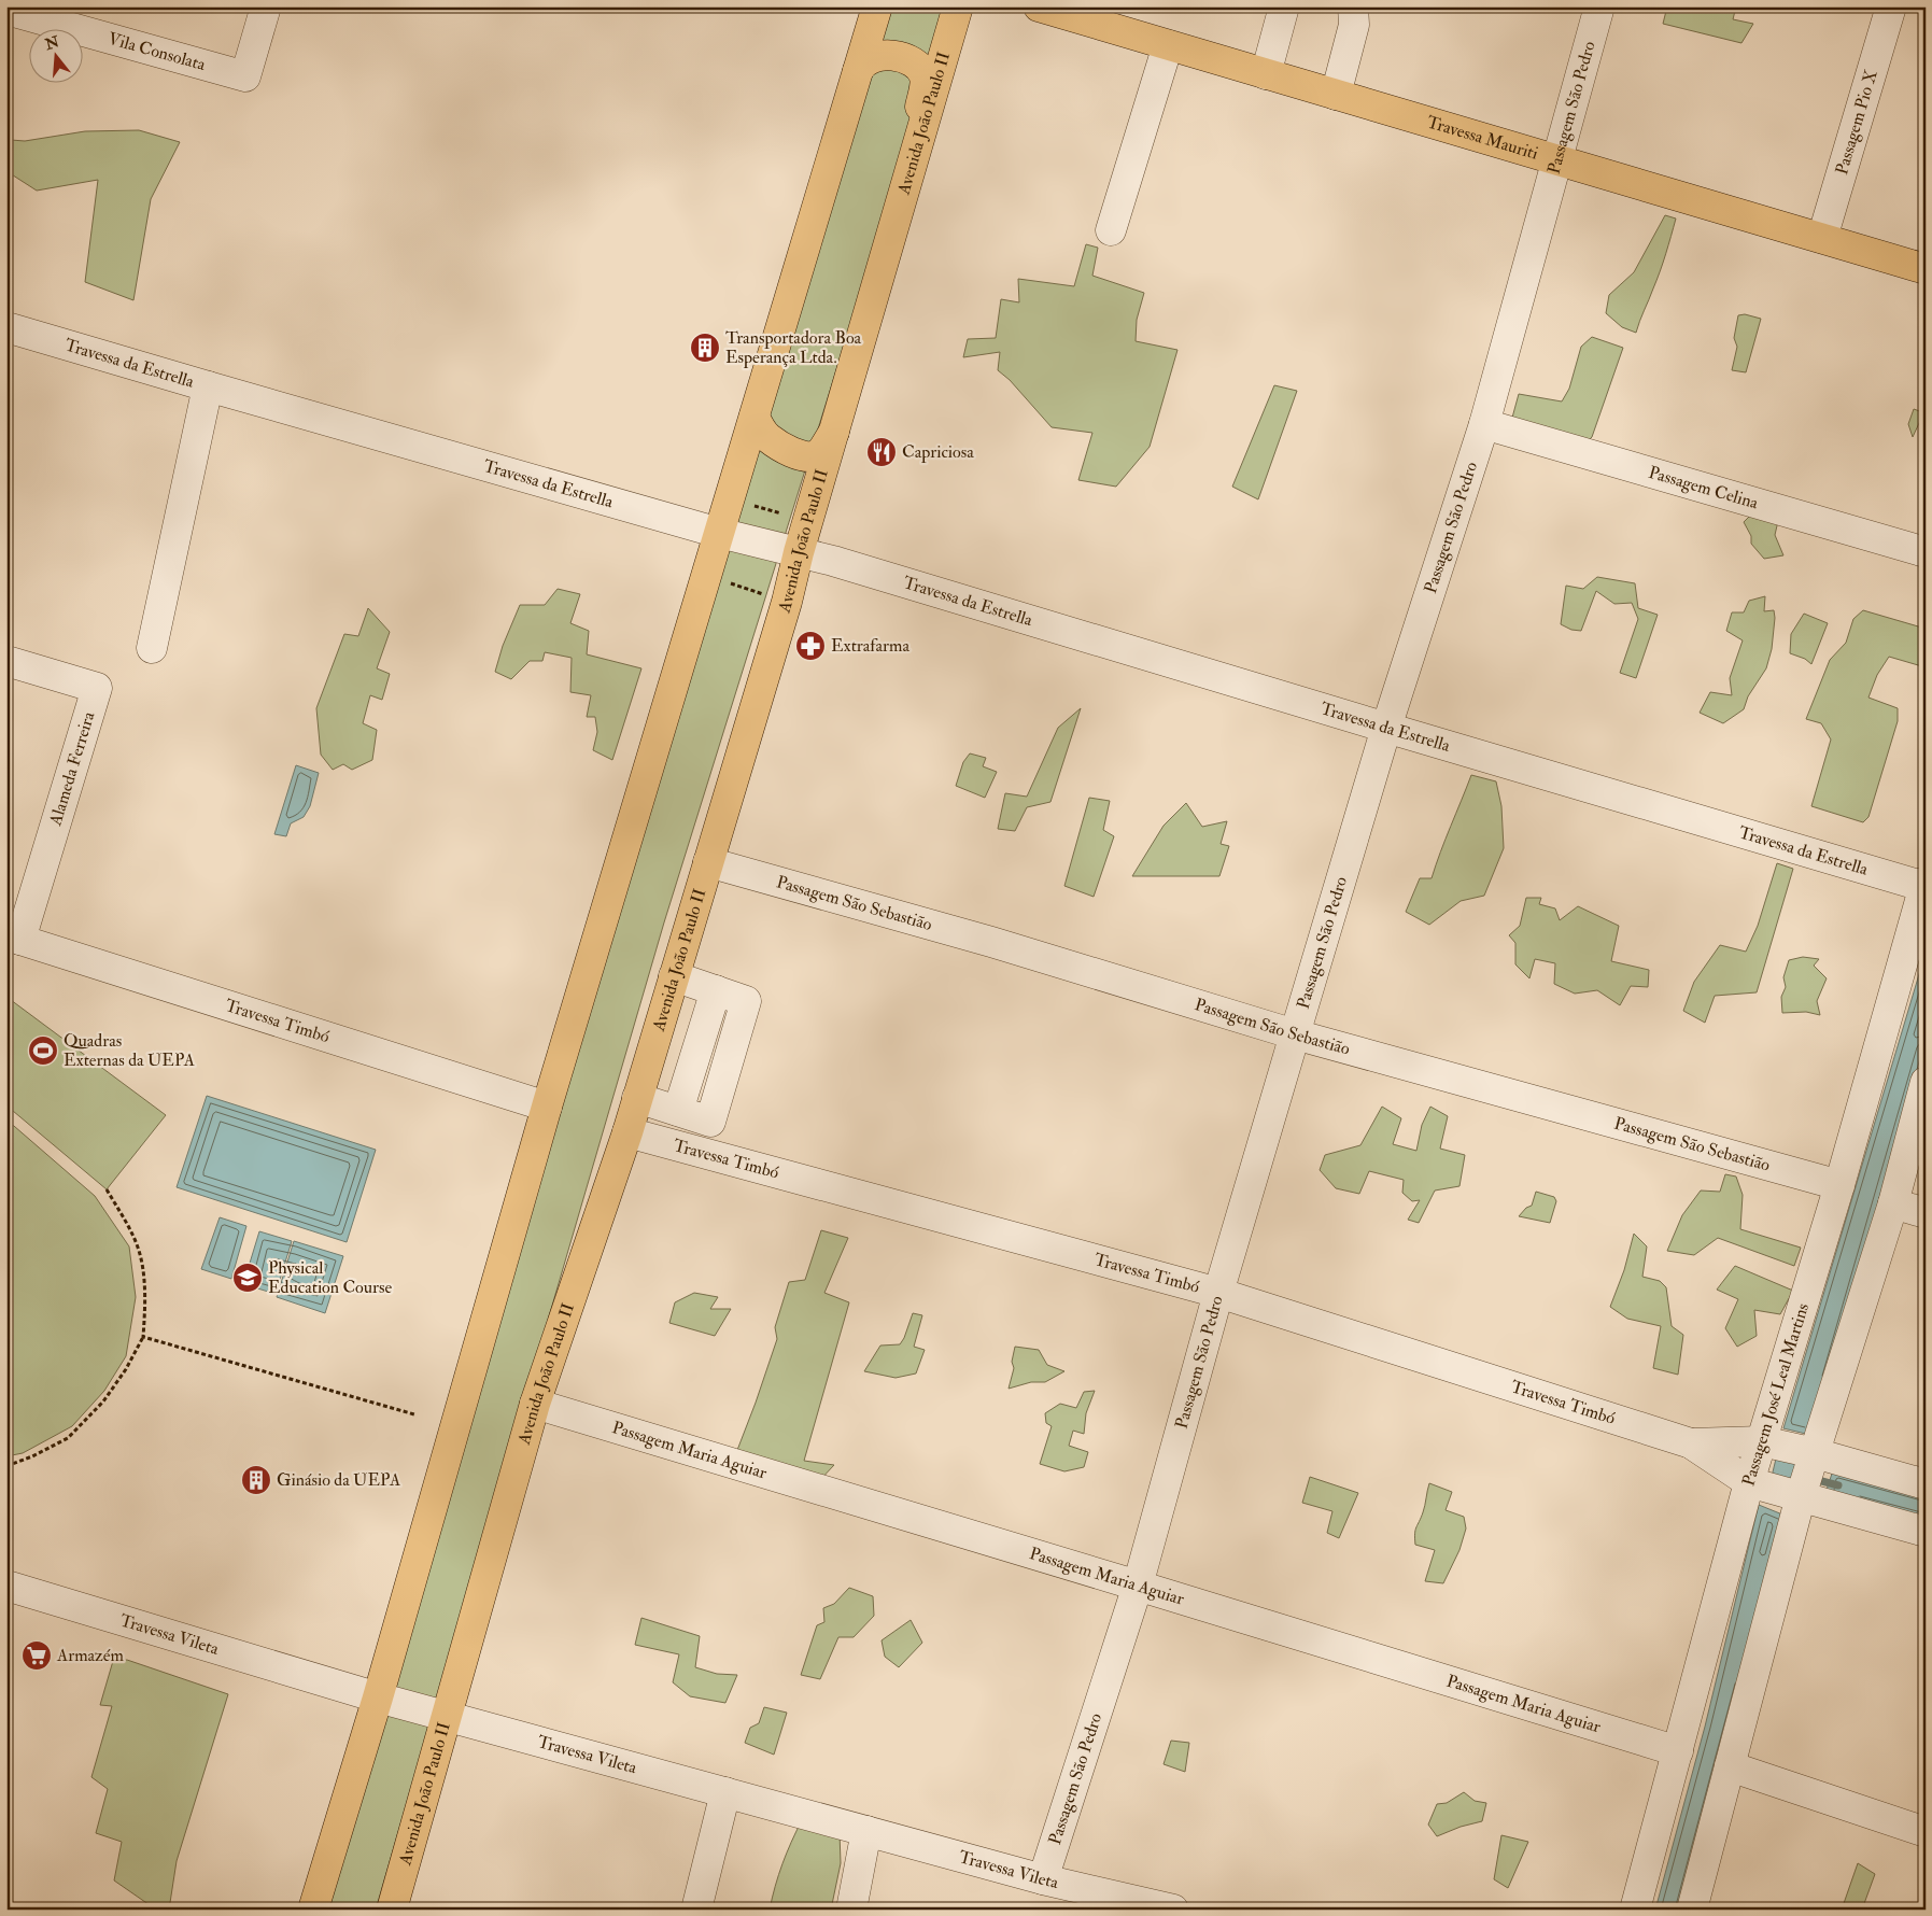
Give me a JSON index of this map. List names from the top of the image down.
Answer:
{
  "streets": {
    "main road": ["Avenida João Paulo II", "Travessa Mauriti"],
    "street": [
      "Vila Consolata",
      "Passagem São Pedro",
      "Passagem Pio X",
      "Travessa da Estrella",
      "Passagem Celina",
      "Alameda Ferreira",
      "Passagem São Sebastião",
      "Travessa Timbó",
      "Passagem José Leal Martins",
      "Passagem Maria Aguiar",
      "Travessa Vileta"
    ]
  },
  "crossings": [
    ["Passagem São Pedro", "Travessa Mauriti"],
    ["Passagem São Pedro", "Travessa da Estrella"],
    ["Passagem São Pedro", "Passagem Celina"],
    ["Passagem São Pedro", "Passagem São Sebastião"],
    ["Passagem São Pedro", "Travessa Timbó"],
    ["Passagem São Pedro", "Passagem Maria Aguiar"],
    ["Passagem São Pedro", "Travessa Vileta"],
    ["Avenida João Paulo II", "Travessa da Estrella"],
    ["Avenida João Paulo II", "Passagem São Sebastião"],
    ["Avenida João Paulo II", "Travessa Timbó"],
    ["Avenida João Paulo II", "Passagem Maria Aguiar"],
    ["Avenida João Paulo II", "Travessa Vileta"],
    ["Passagem Pio X", "Travessa Mauriti"],
    ["Travessa da Estrella", "Passagem José Leal Martins"],
    ["Alameda Ferreira", "Travessa Timbó"],
    ["Passagem São Sebastião", "Passagem José Leal Martins"],
    ["Travessa Timbó", "Passagem José Leal Martins"],
    ["Passagem José Leal Martins", "Passagem Maria Aguiar"]
  ],
  "places": {
    "building": ["Transportadora Boa Esperança Ltda.", "Ginásio da UEPA"],
    "restaurant": ["Capriciosa"],
    "pharmacy": ["Extrafarma"],
    "sports": ["Quadras Externas da UEPA"],
    "school or university": ["Physical Education Course"],
    "supermarket": ["Armazém"]
  },
  "north": "top"
}
